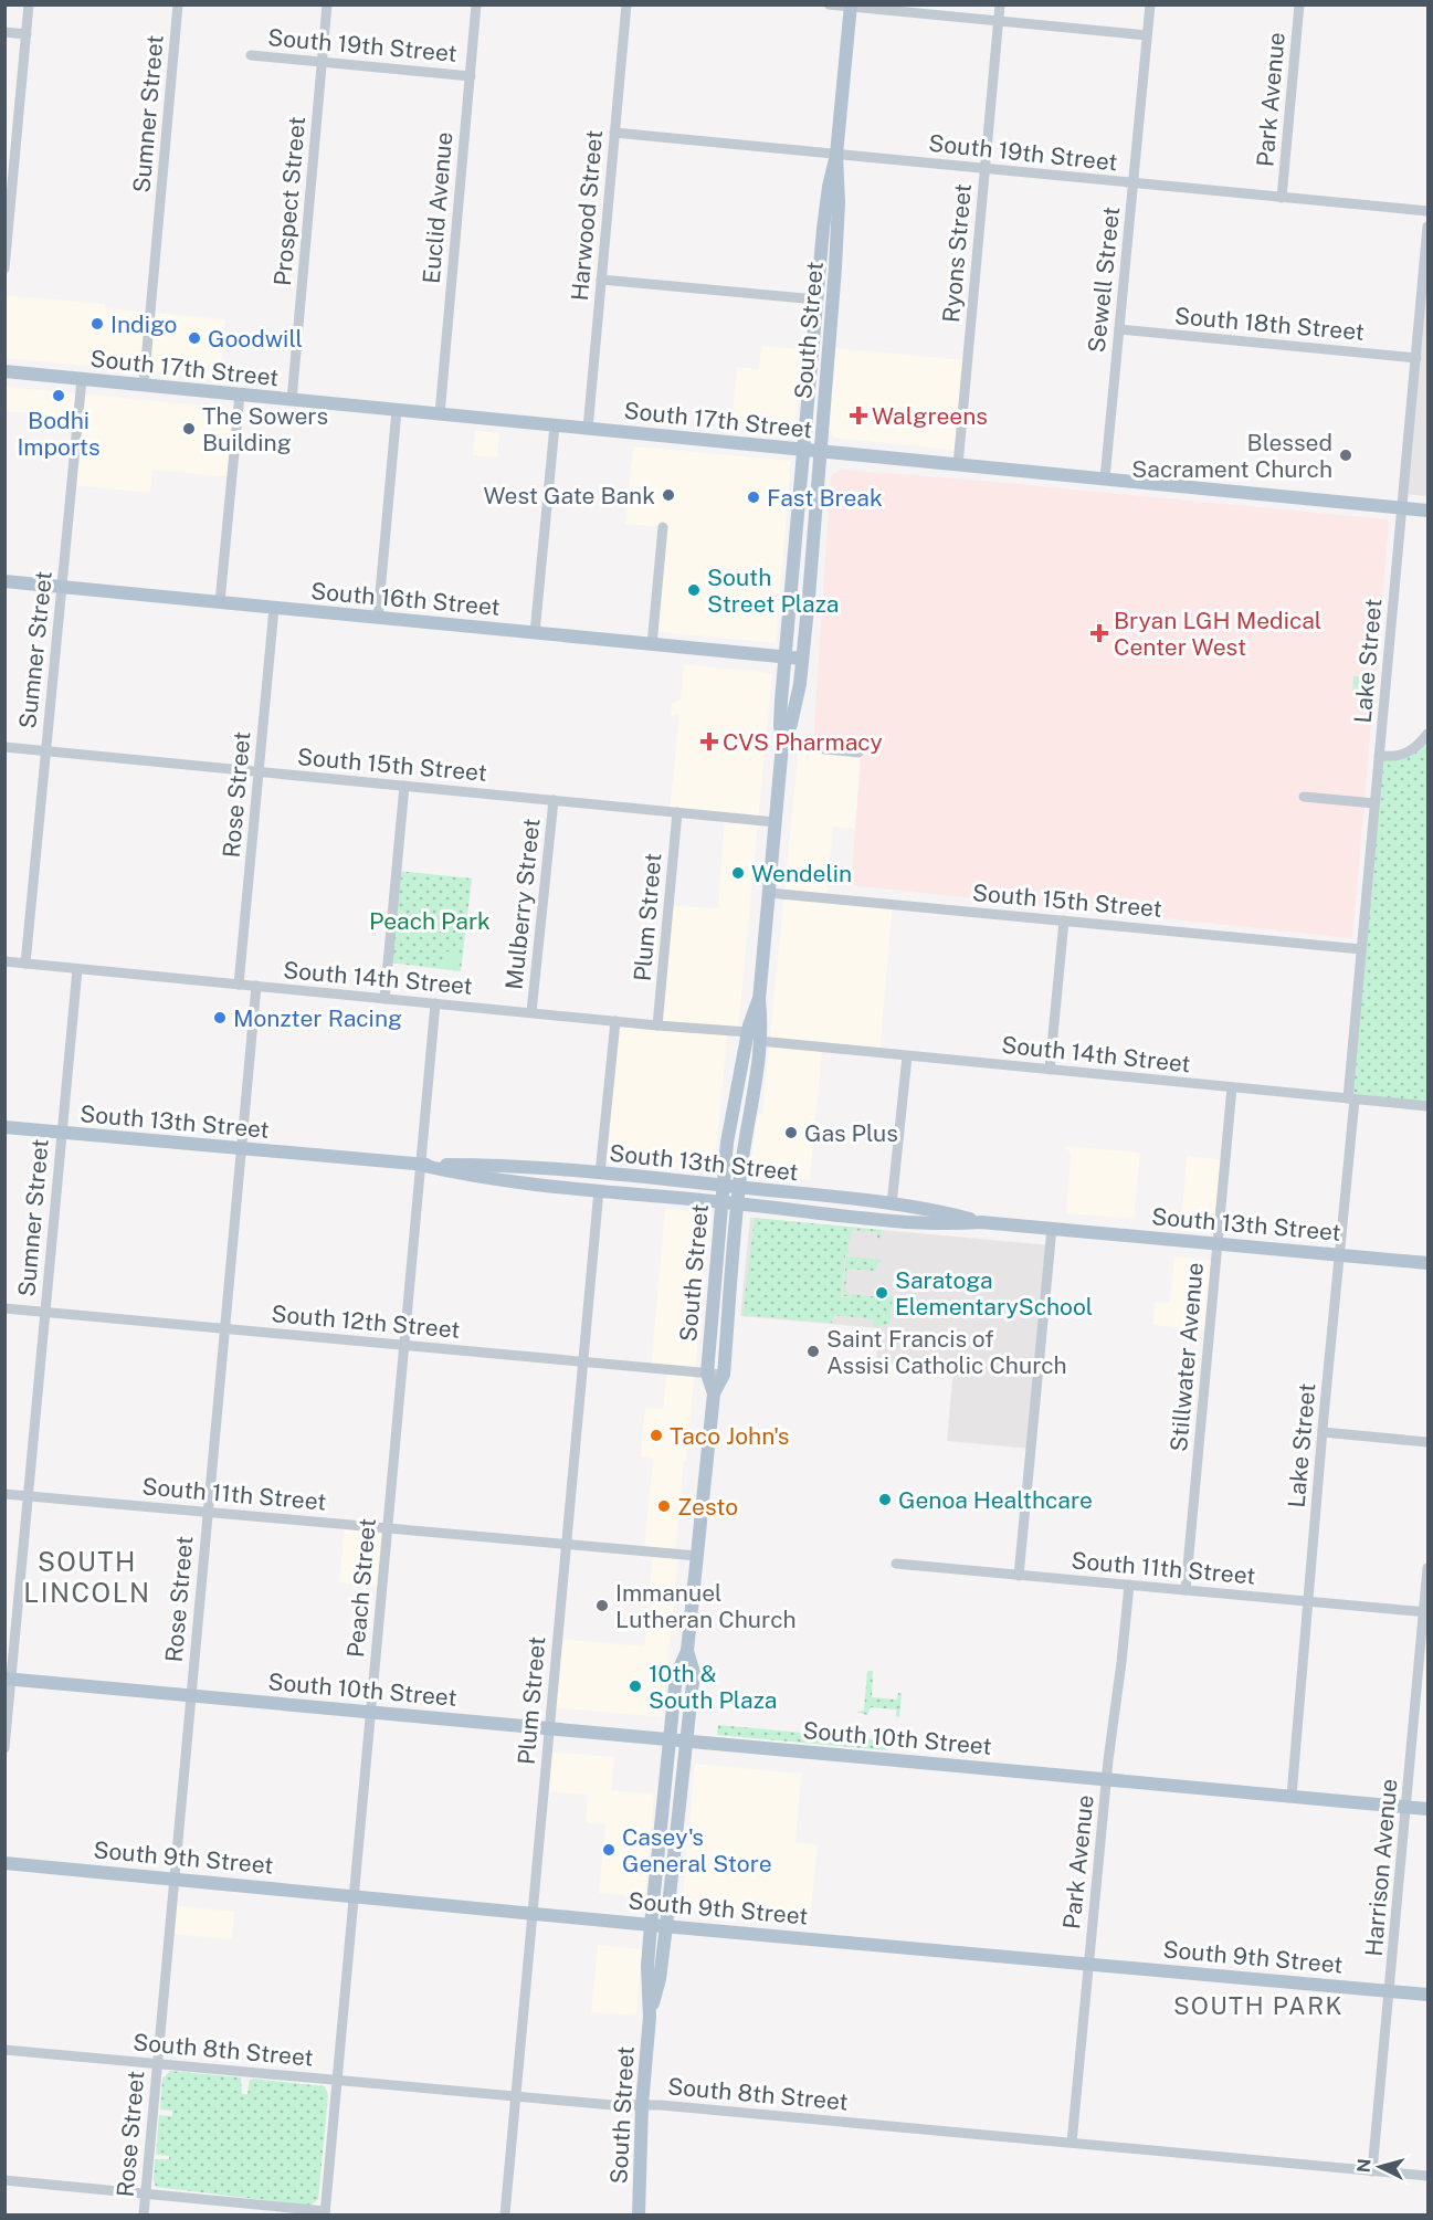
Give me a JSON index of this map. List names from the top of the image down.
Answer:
{
  "streets": {
    "main road": [
      "South Street",
      "South 17th Street",
      "South 16th Street",
      "South 13th Street",
      "South 10th Street",
      "South 9th Street"
    ],
    "street": [
      "South 19th Street",
      "Park Avenue",
      "Sumner Street",
      "Prospect Street",
      "Euclid Avenue",
      "Harwood Street",
      "Ryons Street",
      "Sewell Street",
      "South 18th Street",
      "Lake Street",
      "South 15th Street",
      "Rose Street",
      "Mulberry Street",
      "Plum Street",
      "South 14th Street",
      "South 12th Street",
      "Stillwater Avenue",
      "South 11th Street",
      "Peach Street",
      "Harrison Avenue",
      "South 8th Street"
    ]
  },
  "crossings": [
    ["South 19th Street", "Park Avenue"],
    ["South 19th Street", "Prospect Street"],
    ["South 19th Street", "Euclid Avenue"],
    ["South 19th Street", "Harwood Street"],
    ["South 19th Street", "Ryons Street"],
    ["South 19th Street", "Sewell Street"],
    ["South 19th Street", "South Street"],
    ["Park Avenue", "South 11th Street"],
    ["Park Avenue", "South 10th Street"],
    ["Park Avenue", "South 9th Street"],
    ["Park Avenue", "South 8th Street"],
    ["Sumner Street", "South 17th Street"],
    ["Sumner Street", "South 16th Street"],
    ["Sumner Street", "South 15th Street"],
    ["Sumner Street", "South 14th Street"],
    ["Sumner Street", "South 13th Street"],
    ["Sumner Street", "South 12th Street"],
    ["Sumner Street", "South 11th Street"],
    ["Sumner Street", "South 10th Street"],
    ["Prospect Street", "South 17th Street"],
    ["Euclid Avenue", "South 17th Street"],
    ["Harwood Street", "South 17th Street"],
    ["Ryons Street", "South 17th Street"],
    ["Sewell Street", "South 18th Street"],
    ["Sewell Street", "South 17th Street"],
    ["South 18th Street", "Lake Street"],
    ["South Street", "South 17th Street"],
    ["South Street", "South 16th Street"],
    ["South Street", "South 15th Street"],
    ["South Street", "South 14th Street"],
    ["South Street", "South 13th Street"],
    ["South Street", "South 12th Street"],
    ["South Street", "South 11th Street"],
    ["South Street", "South 10th Street"],
    ["South Street", "South 9th Street"],
    ["South Street", "South 8th Street"],
    ["South 17th Street", "Lake Street"],
    ["South 16th Street", "Rose Street"],
    ["Lake Street", "South 15th Street"],
    ["Lake Street", "South 14th Street"],
    ["Lake Street", "South 13th Street"],
    ["Lake Street", "South 11th Street"],
    ["Lake Street", "South 10th Street"],
    ["South 15th Street", "Rose Street"],
    ["South 15th Street", "Mulberry Street"],
    ["South 15th Street", "Plum Street"],
    ["Rose Street", "South 14th Street"],
    ["Rose Street", "South 13th Street"],
    ["Rose Street", "South 12th Street"],
    ["Rose Street", "South 11th Street"],
    ["Rose Street", "South 10th Street"],
    ["Rose Street", "South 9th Street"],
    ["Rose Street", "South 8th Street"],
    ["Mulberry Street", "South 14th Street"],
    ["Plum Street", "South 14th Street"],
    ["Plum Street", "South 13th Street"],
    ["Plum Street", "South 12th Street"],
    ["Plum Street", "South 11th Street"],
    ["Plum Street", "South 10th Street"],
    ["Plum Street", "South 9th Street"],
    ["Plum Street", "South 8th Street"],
    ["South 14th Street", "Stillwater Avenue"],
    ["South 14th Street", "Peach Street"],
    ["South 13th Street", "Stillwater Avenue"],
    ["South 13th Street", "Peach Street"],
    ["South 12th Street", "Peach Street"],
    ["Stillwater Avenue", "South 11th Street"],
    ["South 11th Street", "Peach Street"],
    ["South 11th Street", "Harrison Avenue"],
    ["Peach Street", "South 10th Street"],
    ["Peach Street", "South 9th Street"],
    ["Peach Street", "South 8th Street"],
    ["South 10th Street", "Harrison Avenue"],
    ["South 9th Street", "Harrison Avenue"],
    ["Harrison Avenue", "South 8th Street"]
  ],
  "districts": ["SOUTH LINCOLN", "SOUTH PARK"],
  "parks": ["Peach Park"],
  "places": {
    "other": [
      "Indigo",
      "Goodwill",
      "Bodhi Imports",
      "The Sowers Building",
      "Blessed Sacrament Church",
      "West Gate Bank",
      "Fast Break",
      "South Street Plaza",
      "Wendelin",
      "Monzter Racing",
      "Gas Plus",
      "Saratoga ElementarySchool",
      "Saint Francis of Assisi Catholic Church",
      "Taco John's",
      "Genoa Healthcare",
      "Zesto",
      "Immanuel Lutheran Church",
      "10th & South Plaza",
      "Casey's General Store"
    ],
    "health": ["Walgreens", "Bryan LGH Medical Center West", "CVS Pharmacy"]
  },
  "north": "left"
}
